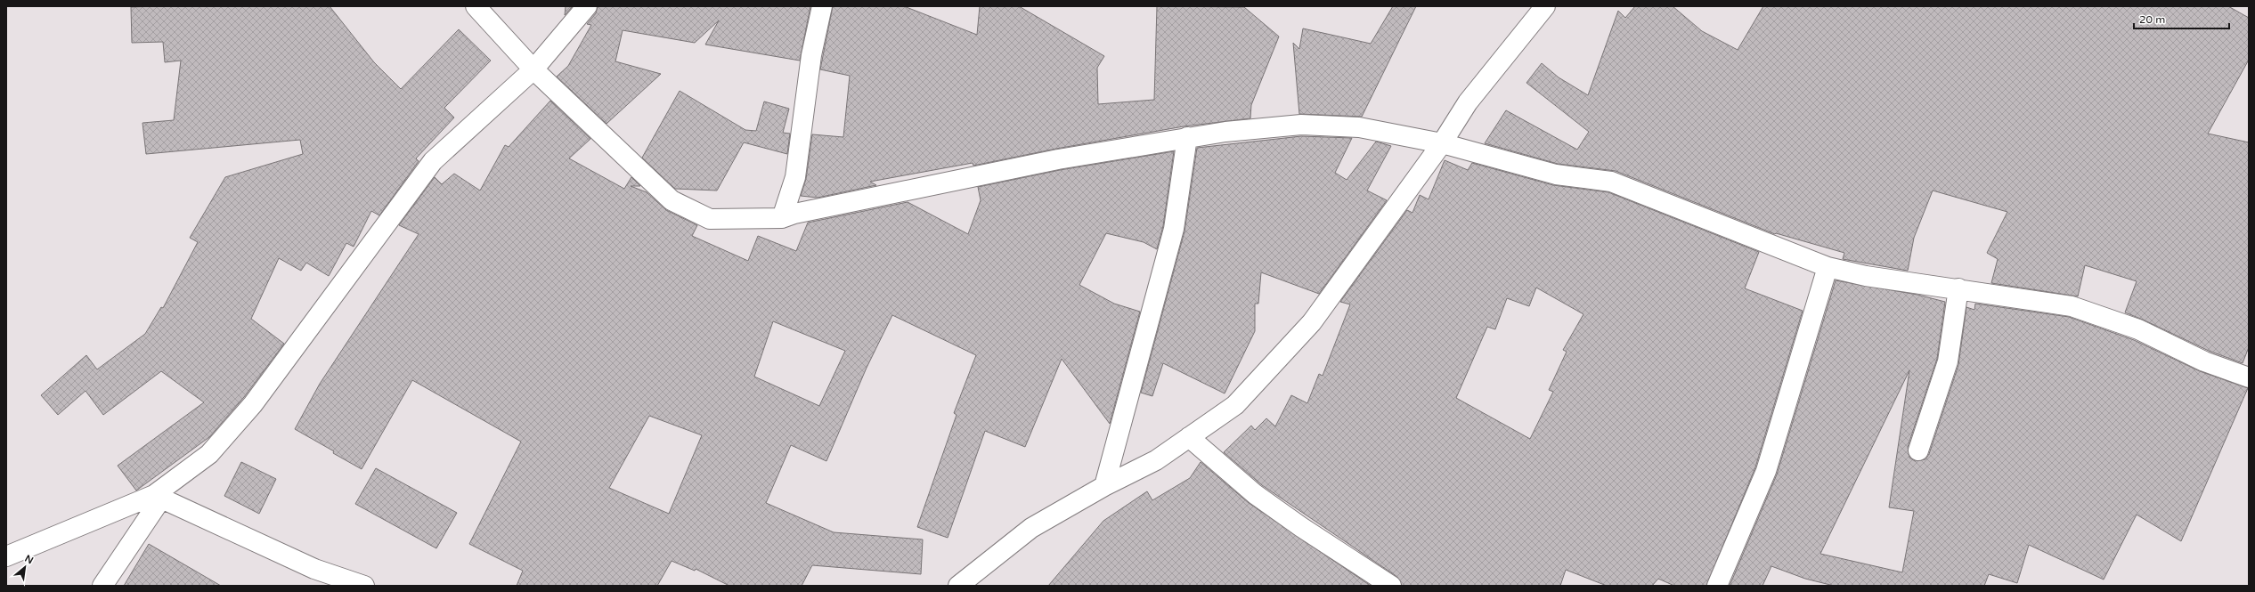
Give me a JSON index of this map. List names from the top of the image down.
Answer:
{
  "scale_bar": "20 m",
  "north": "top right"
}
